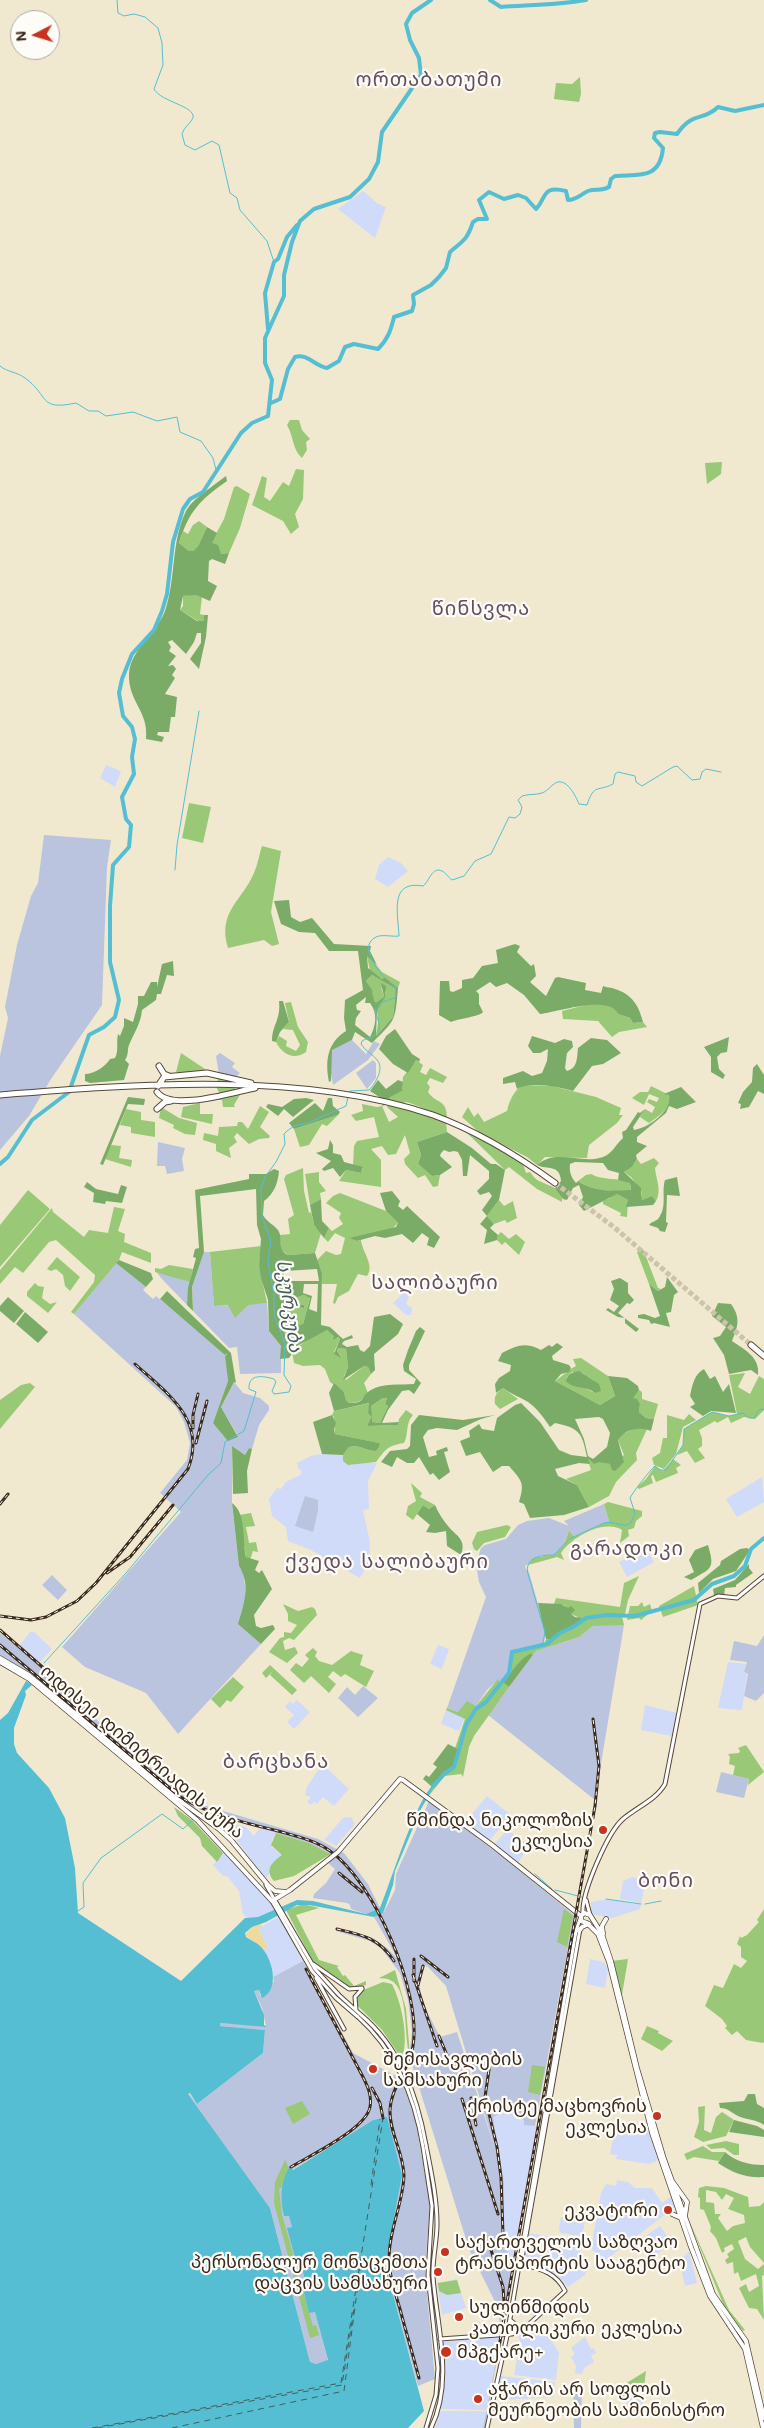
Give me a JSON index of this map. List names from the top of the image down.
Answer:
{
  "streets": {
    "main road": ["ოდისეი დიმიტრიადის ქუჩა"]
  },
  "districts": [
    "ორთაბათუმი",
    "წინსვლა",
    "სალიბაური",
    "გარადოკი",
    "ქვედა სალიბაური",
    "ბარცხანა",
    "ბონი"
  ],
  "water": ["სკურკუბა"],
  "places": [
    "წმინდა ნიკოლოზის ეკლესია",
    "შემოსავლების სამსახური",
    "ქრისტე მაცხოვრის ეკლესია",
    "ეკვატორი",
    "საქართველოს საზღვაო ტრანსპორტის სააგენტო",
    "პერსონალურ მონაცემთა დაცვის სამსახური",
    "სულიწმიდის კათოლიკური ეკლესია",
    "მპგქარე+",
    "აჭარის არ სოფლის მეურნეობის სამინისტრო"
  ],
  "north": "left"
}
